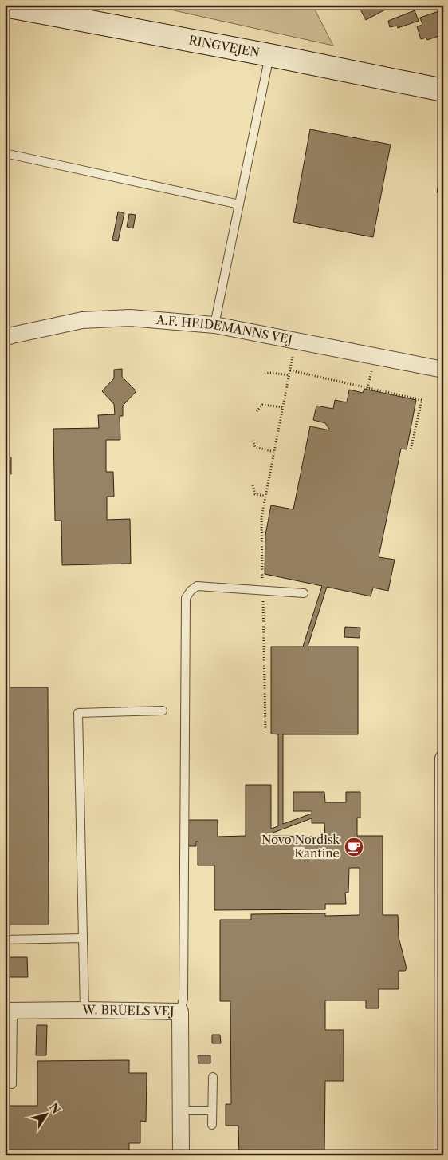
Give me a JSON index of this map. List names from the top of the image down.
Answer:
{
  "streets": {
    "main road": ["RINGVEJEN"],
    "street": ["A.F. HEIDEMANNS VEJ", "W. BRÜELS VEJ"]
  },
  "places": {
    "cafe": ["Novo Nordisk Kantine"]
  },
  "north": "top right"
}
